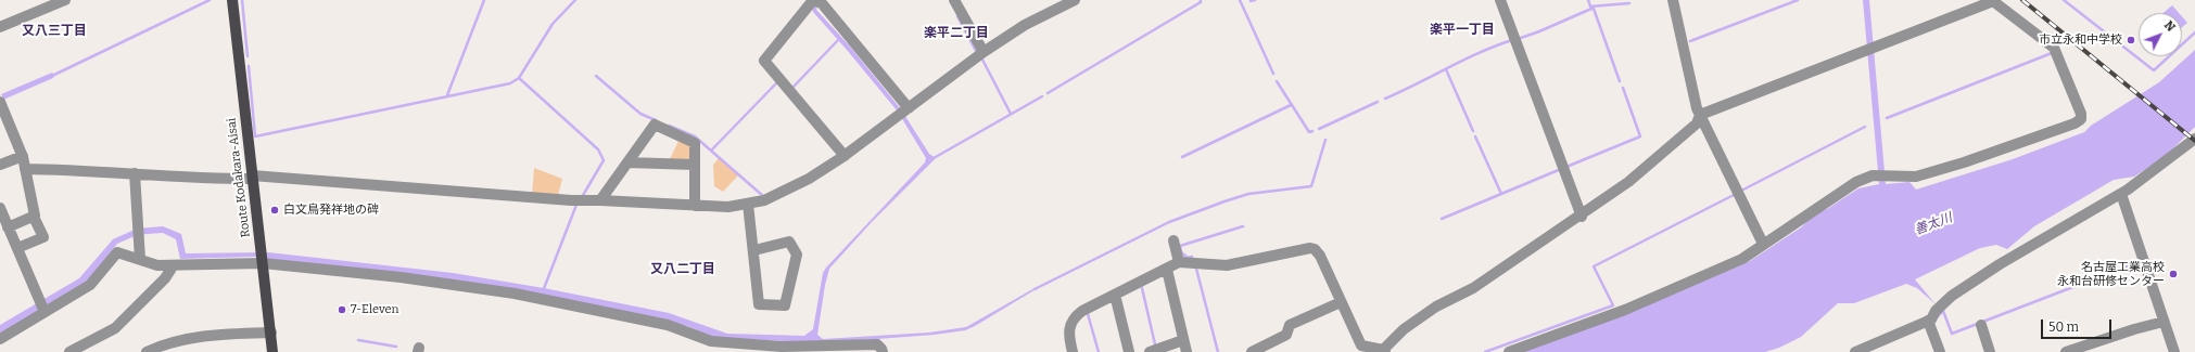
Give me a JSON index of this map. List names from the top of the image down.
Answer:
{
  "streets": {
    "main road": ["Route Kodakara-Aisai"]
  },
  "districts": [
    "楽平一丁目",
    "又八三丁目",
    "楽平二丁目",
    "又八二丁目"
  ],
  "water": ["善太川"],
  "places": [
    "市立永和中学校",
    "白文鳥発祥地の碑",
    "名古屋工業高校 永和台研修センター",
    "7-Eleven"
  ],
  "scale_bar": "50 m",
  "north": "top right"
}
